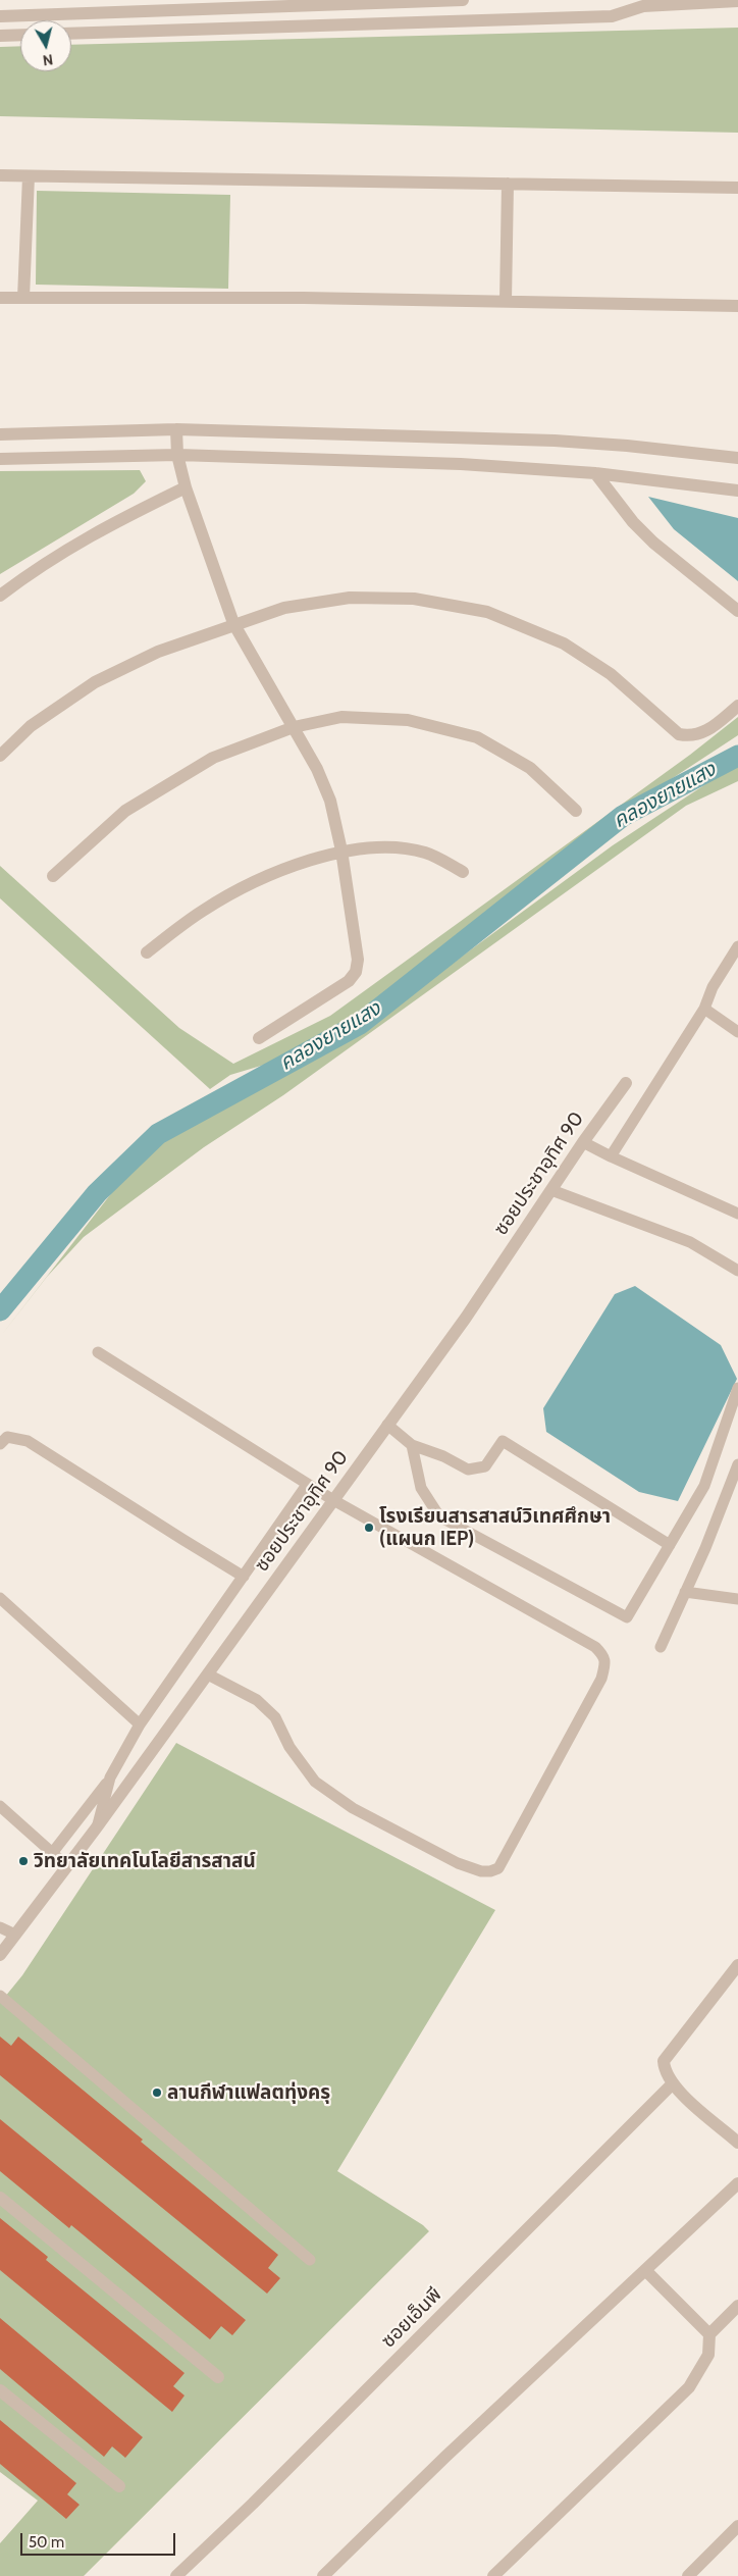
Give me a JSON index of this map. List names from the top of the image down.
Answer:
{
  "streets": {
    "street": ["ซอยประชาอุทิศ 90", "ซอยเอ็นพี"]
  },
  "water": ["คลองยายแสง"],
  "places": ["โรงเรียนสารสาสน์วิเทศศึกษา (แผนก IEP)", "วิทยาลัยเทคโนโลยีสารสาสน์", "ลานกีฬาแฟลตทุ่งครุ"],
  "scale_bar": "50 m",
  "north": "bottom"
}
